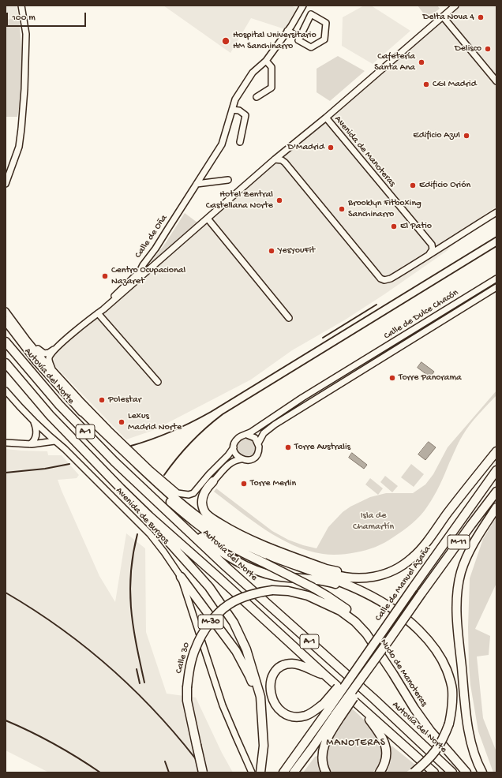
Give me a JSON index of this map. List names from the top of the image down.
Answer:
{
  "streets": {
    "highway": [
      "Autovía del Norte",
      "A-1",
      "M-11",
      "Calle de Manuel Azaña",
      "M-30",
      "Calle 30",
      "Nudo de Manoteras"
    ],
    "street": [
      "Avenida de Manoteras",
      "Calle de Oña",
      "Calle de Dulce Chacón",
      "Avenida de Burgos"
    ]
  },
  "crossings": [
    ["Avenida de Manoteras", "Calle de Oña"],
    ["M-11", "Calle de Manuel Azaña"],
    ["Calle 30", "Nudo de Manoteras"]
  ],
  "districts": ["MANOTERAS"],
  "parks": ["Isla de Chamartín"],
  "places": [
    "Delta Nova 4",
    "Hospital Universitario HM Sanchinarro",
    "Delisco",
    "Cafetería Santa Ana",
    "CGI Madrid",
    "Edificio Azul",
    "D'Madrid",
    "Edificio Orión",
    "Hotel Zentral Castellana Norte",
    "Brooklyn Fitboxing Sanchinarro",
    "El Patio",
    "YesYouFit",
    "Centro Ocupacional Nazaret",
    "Torre Panorama",
    "Polestar",
    "Lexus Madrid Norte",
    "Torre Australis",
    "Torre Merlin"
  ],
  "scale_bar": "100 m"
}
